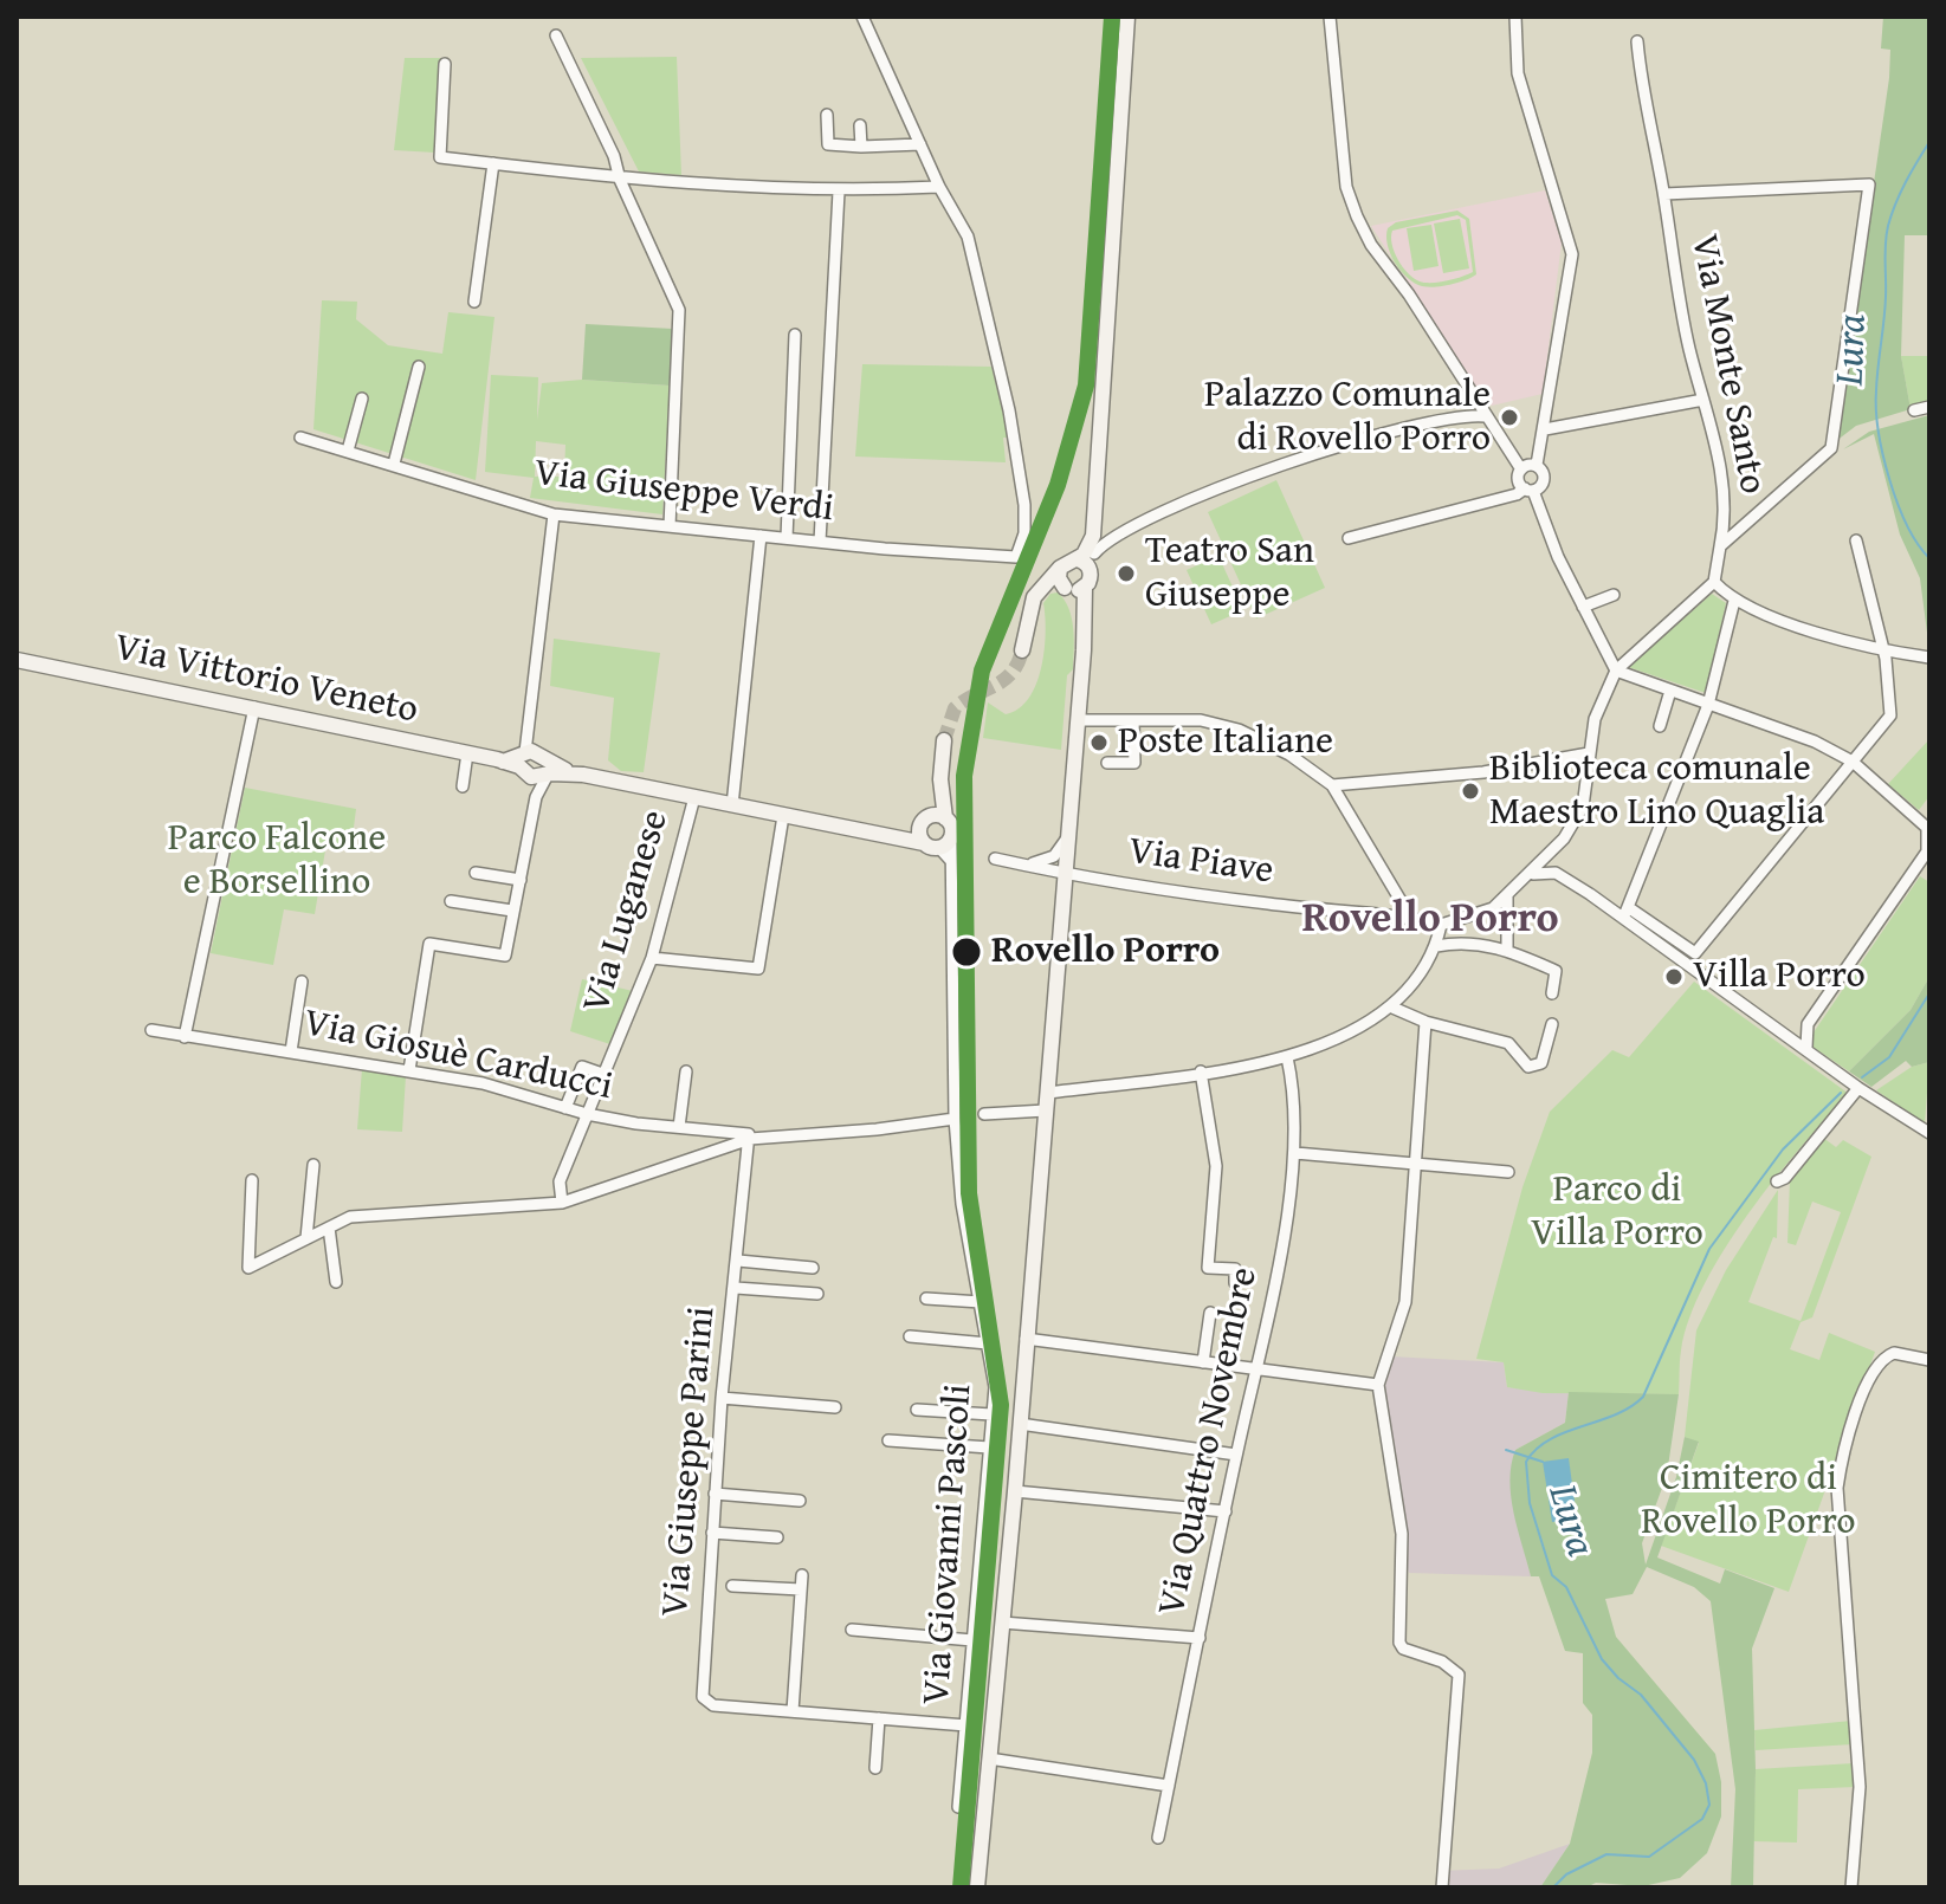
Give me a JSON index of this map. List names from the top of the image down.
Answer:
{
  "streets": {
    "street": [
      "Via Monte Santo",
      "Via Giuseppe Verdi",
      "Via Vittorio Veneto",
      "Via Piave",
      "Via Luganese",
      "Via Giosuè Carducci",
      "Via Quattro Novembre",
      "Via Giuseppe Parini",
      "Via Giovanni Pascoli"
    ]
  },
  "crossings": [
    ["Via Luganese", "Via Giosuè Carducci"],
    ["Via Giosuè Carducci", "Via Giuseppe Parini"],
    ["Via Giuseppe Parini", "Via Giovanni Pascoli"]
  ],
  "districts": ["Rovello Porro"],
  "water": ["Lura"],
  "parks": ["Parco Falcone e Borsellino", "Parco di Villa Porro", "Cimitero di Rovello Porro"],
  "places": [
    "Palazzo Comunale di Rovello Porro",
    "Teatro San Giuseppe",
    "Poste Italiane",
    "Biblioteca comunale Maestro Lino Quaglia",
    "Rovello Porro",
    "Villa Porro"
  ]
}
